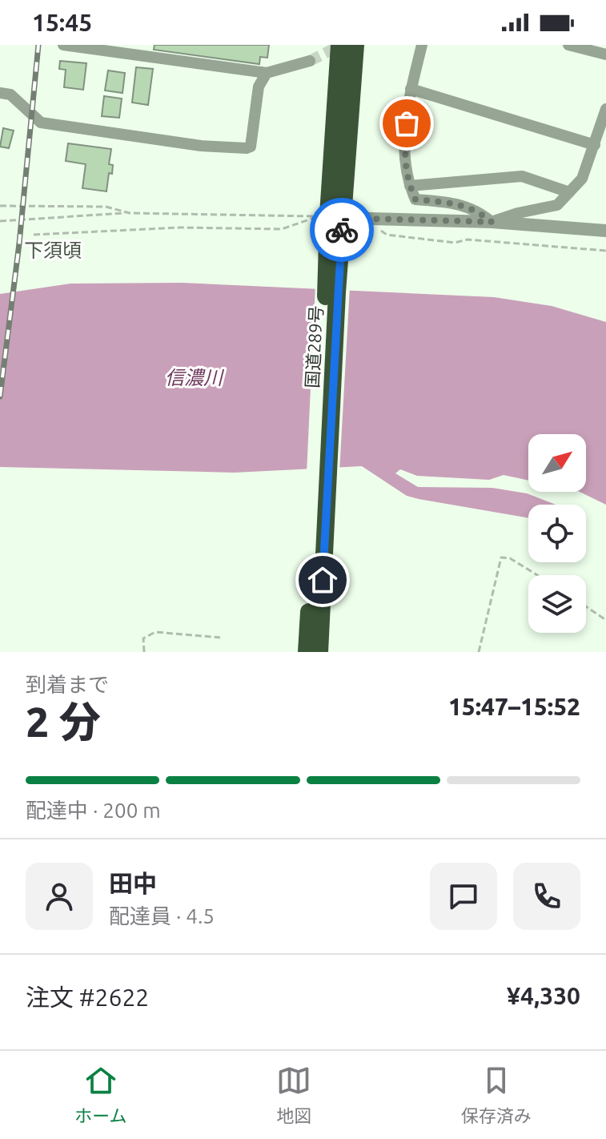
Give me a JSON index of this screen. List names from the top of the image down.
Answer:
{
  "streets": {
    "highway": ["国道289号"]
  },
  "districts": ["下須頃"],
  "water": ["信濃川"],
  "north": "top right",
  "page": {
    "status": "15:45",
    "heading": ["2 分", "到着まで", "15:47–15:52"],
    "panel": [
      "田中",
      "配達員 · 4.5",
      "注文 #2622",
      "¥4,330"
    ],
    "bar": "配達中 · 200 m",
    "tabs": ["ホーム", "地図", "保存済み"]
  }
}
